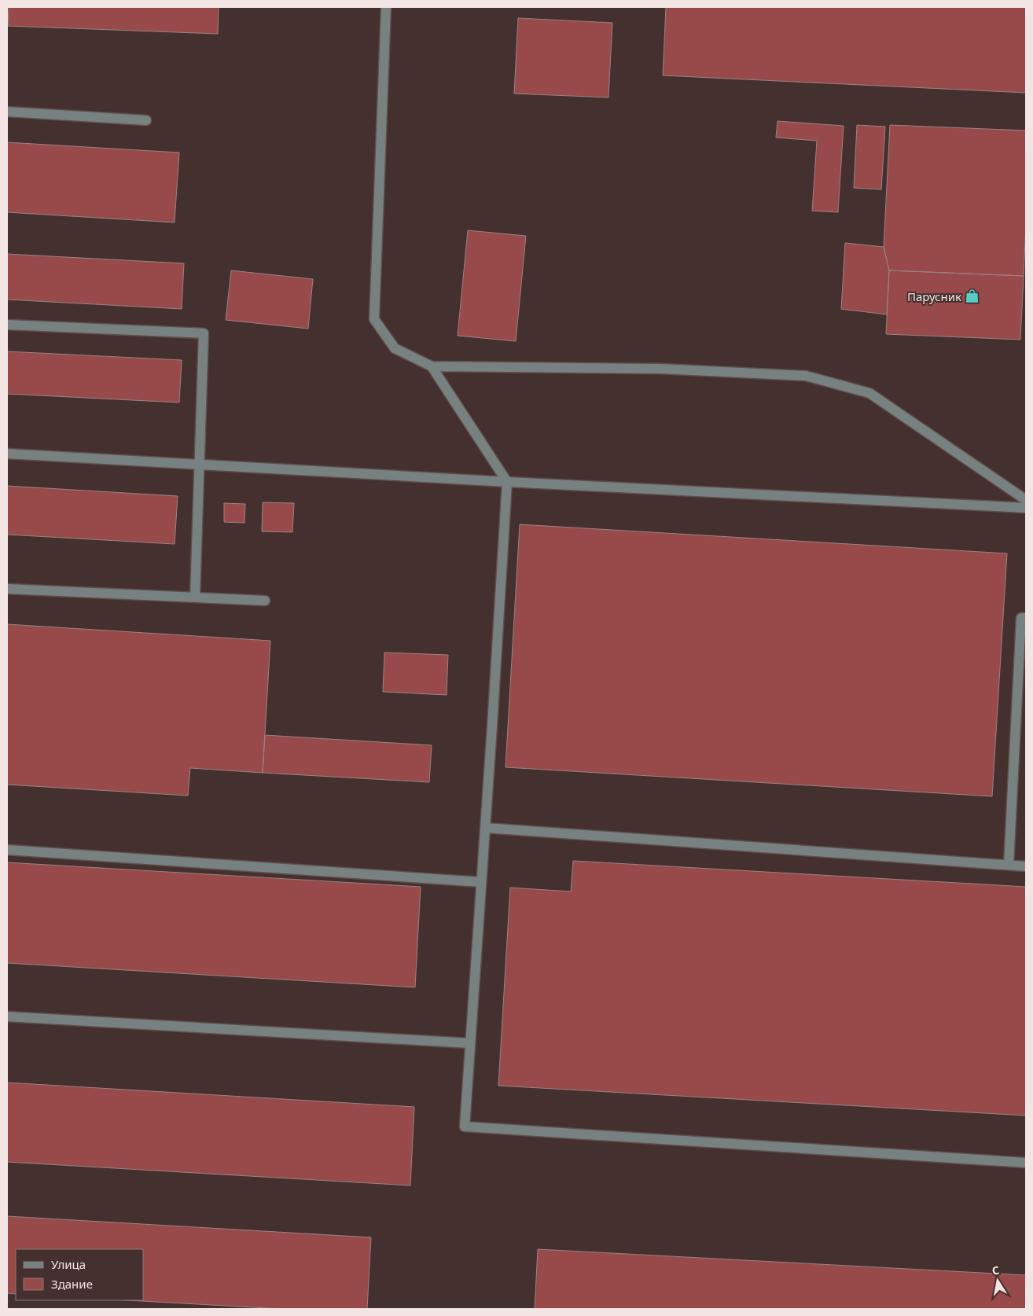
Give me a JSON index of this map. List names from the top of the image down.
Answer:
{
  "places": {
    "shop": ["Парусник"]
  },
  "legend": ["Улица", "Здание"],
  "north": "top"
}
